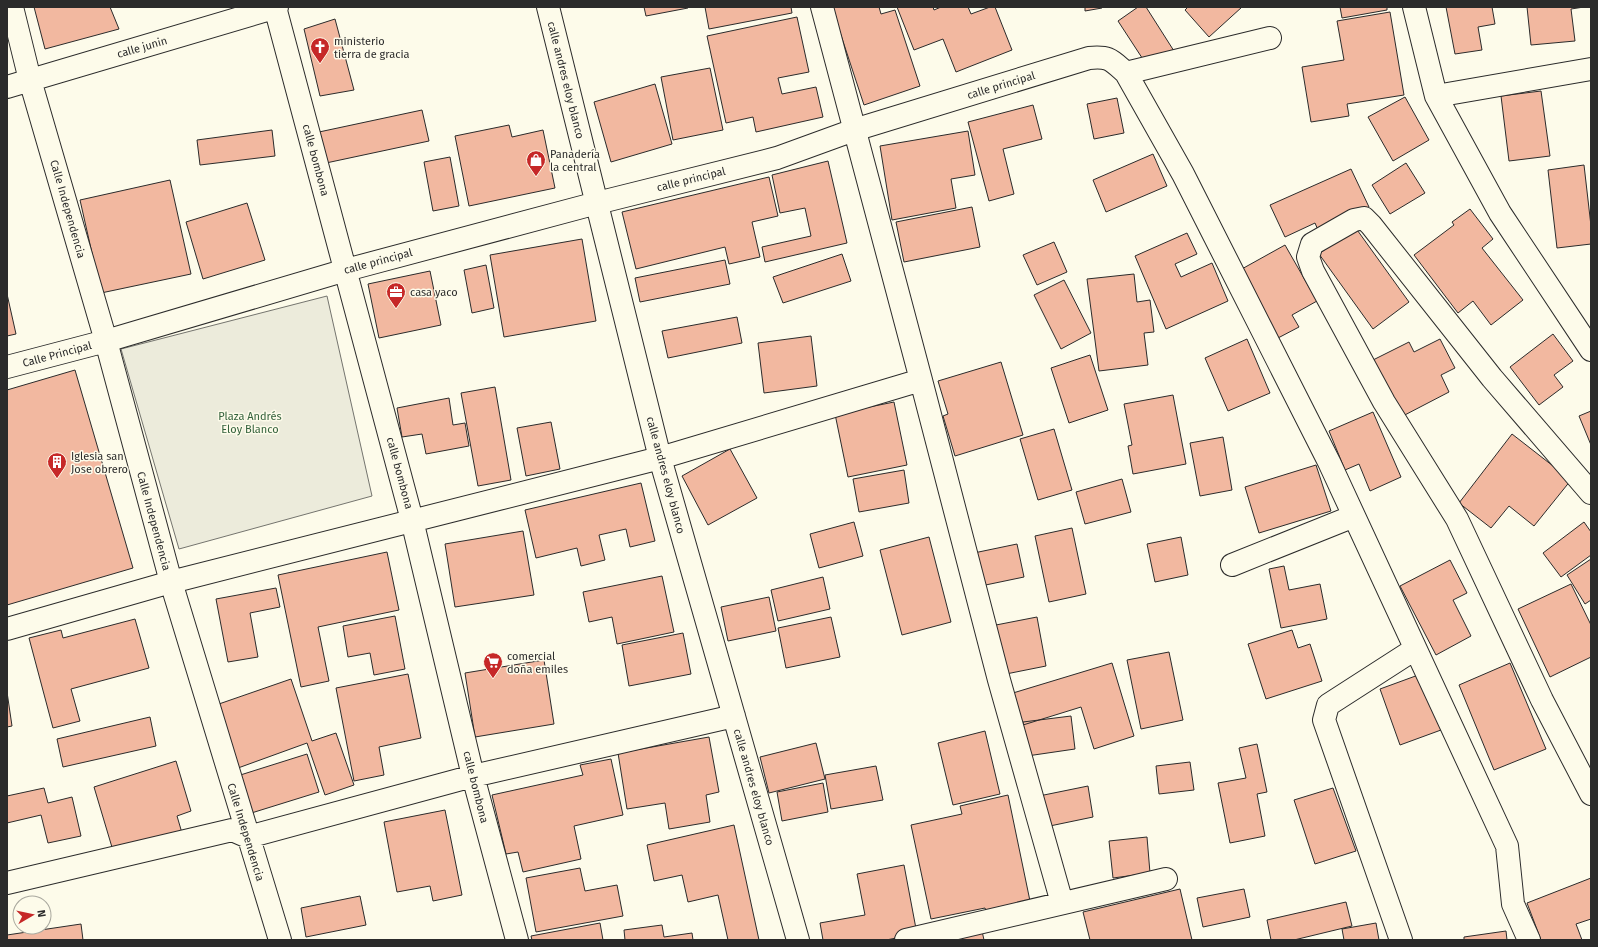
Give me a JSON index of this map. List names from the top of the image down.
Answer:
{
  "streets": {
    "street": [
      "calle junin",
      "calle andres eloy blanco",
      "calle principal",
      "calle bombona",
      "Calle Independencia",
      "Calle Principal"
    ]
  },
  "crossings": [
    ["calle junin", "calle bombona"],
    ["calle junin", "Calle Independencia"],
    ["calle andres eloy blanco", "calle principal"],
    ["calle principal", "calle bombona"],
    ["calle principal", "Calle Independencia"],
    ["calle principal", "Calle Principal"],
    ["Calle Independencia", "Calle Principal"]
  ],
  "parks": ["Plaza Andrés Eloy Blanco"],
  "places": {
    "church": ["ministerio tierra de gracia"],
    "shop": ["Panadería la central"],
    "office": ["casa yaco"],
    "building": ["Iglesia san Jose obrero"],
    "supermarket": ["comercial doña emiles"]
  },
  "north": "right"
}
